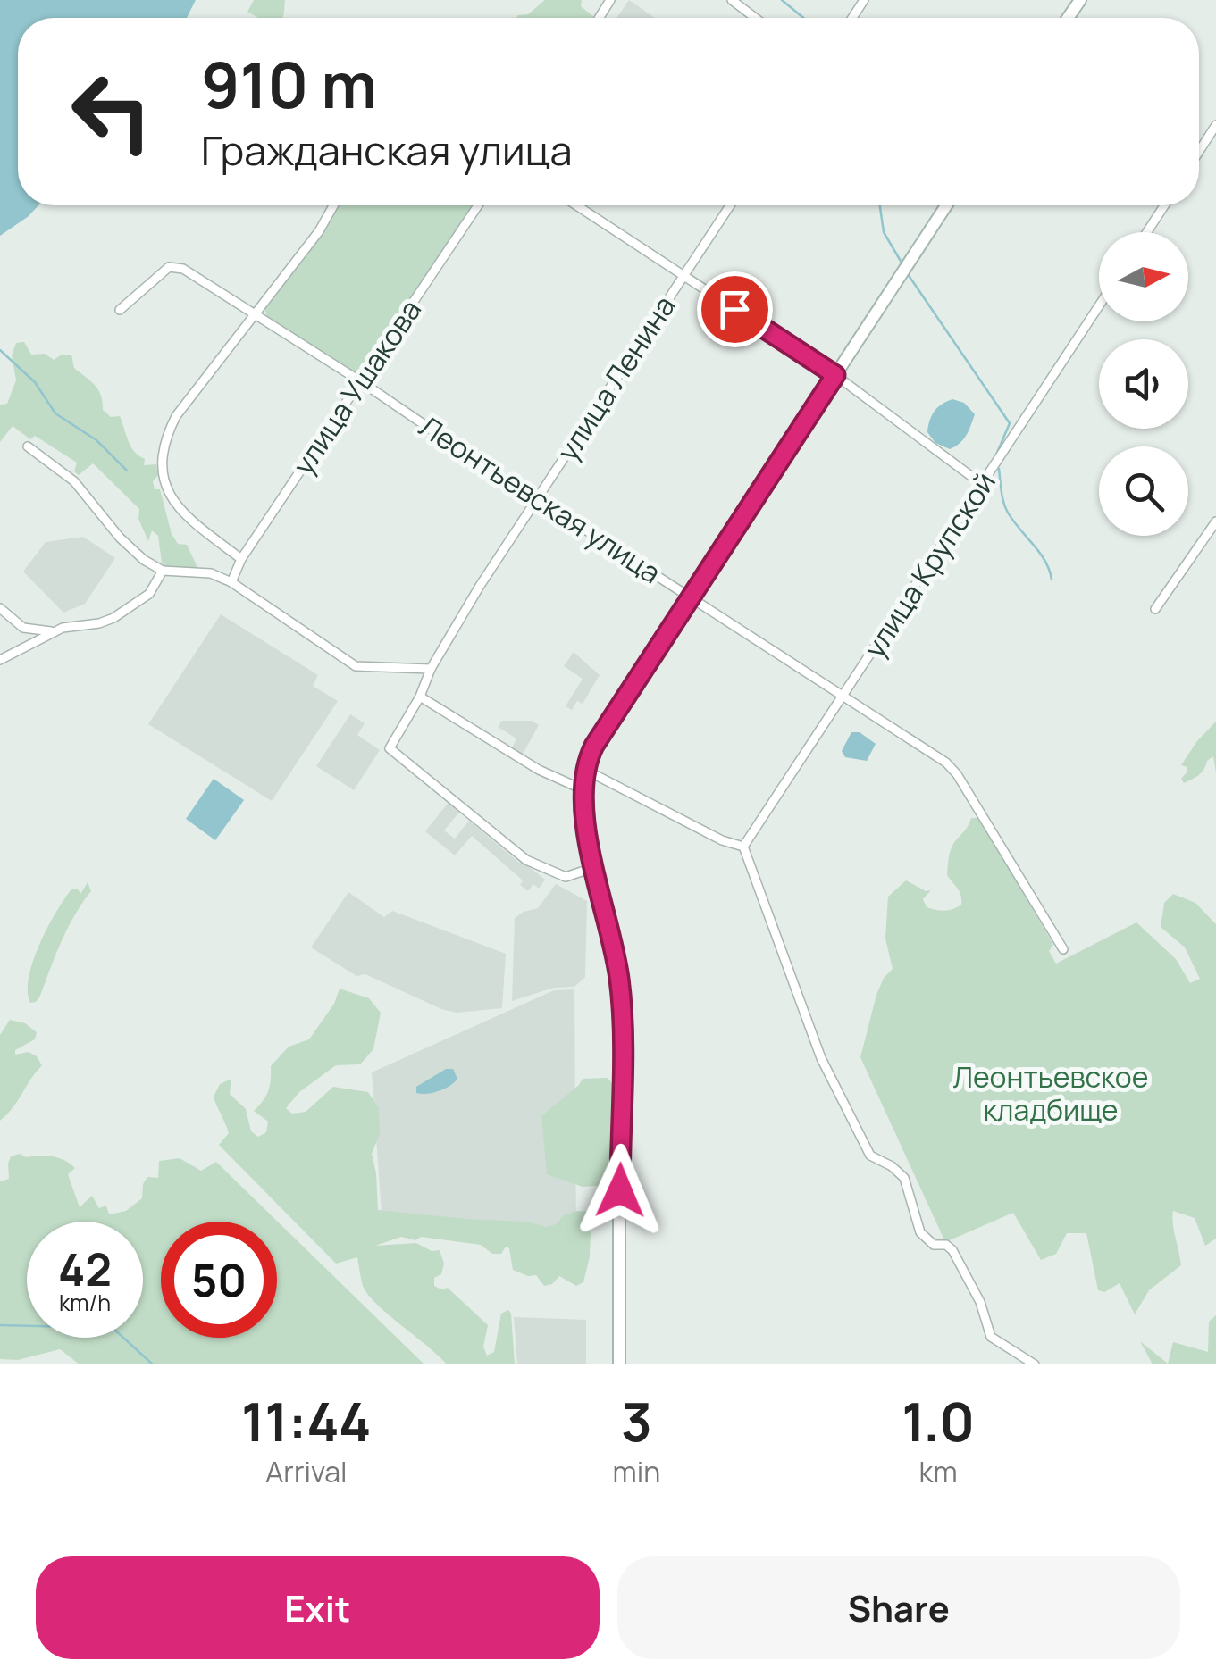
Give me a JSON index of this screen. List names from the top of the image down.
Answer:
{
  "streets": {
    "street": [
      "улица Ленина",
      "улица Ушакова",
      "Леонтьевская улица",
      "улица Крупской"
    ]
  },
  "crossings": [
    ["улица Ленина", "Леонтьевская улица"],
    ["улица Ушакова", "Леонтьевская улица"],
    ["Леонтьевская улица", "улица Крупской"]
  ],
  "parks": ["Леонтьевское кладбище"],
  "north": "right",
  "page": {
    "turn": ["910 m", "Гражданская улица"],
    "speed": "42 km/h",
    "limit": "50",
    "eta": [
      "11:44",
      "Arrival",
      "3",
      "min",
      "1.0",
      "km"
    ],
    "buttons": ["Exit", "Share"]
  }
}
